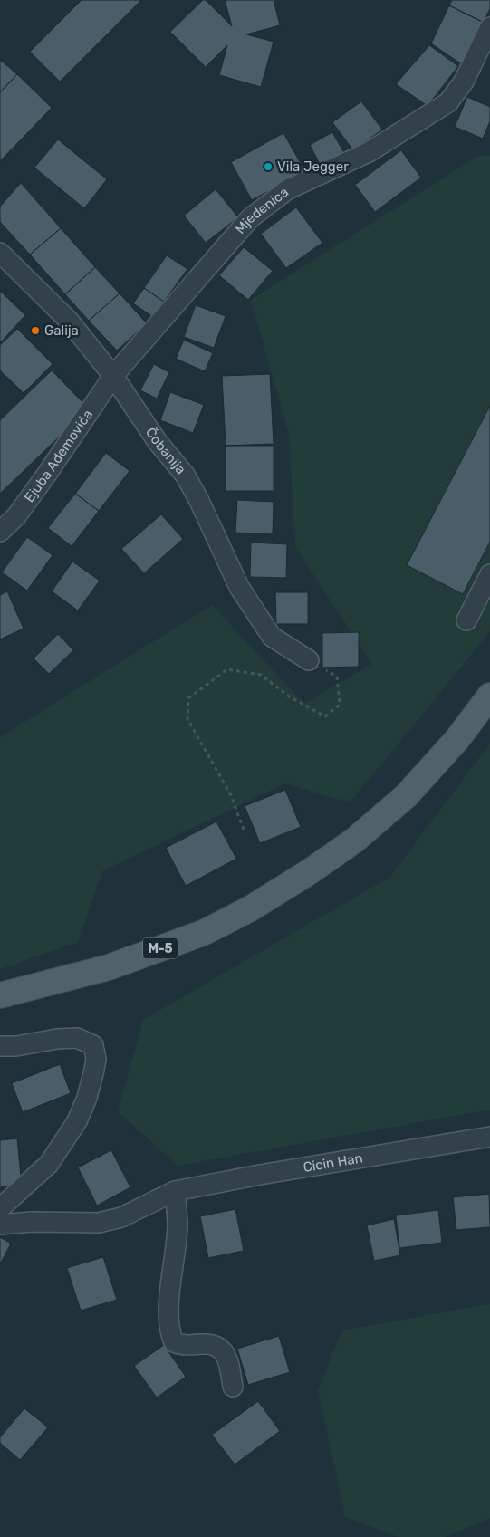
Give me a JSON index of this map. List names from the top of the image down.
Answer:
{
  "streets": {
    "main road": ["M-5"],
    "street": [
      "Mjedenica",
      "Čobanija",
      "Ejuba Ademovića",
      "Cicin Han"
    ]
  },
  "crossings": [
    ["Mjedenica", "Čobanija"],
    ["Mjedenica", "Ejuba Ademovića"],
    ["Čobanija", "Ejuba Ademovića"]
  ],
  "places": ["Vila Jegger", "Galija"]
}
